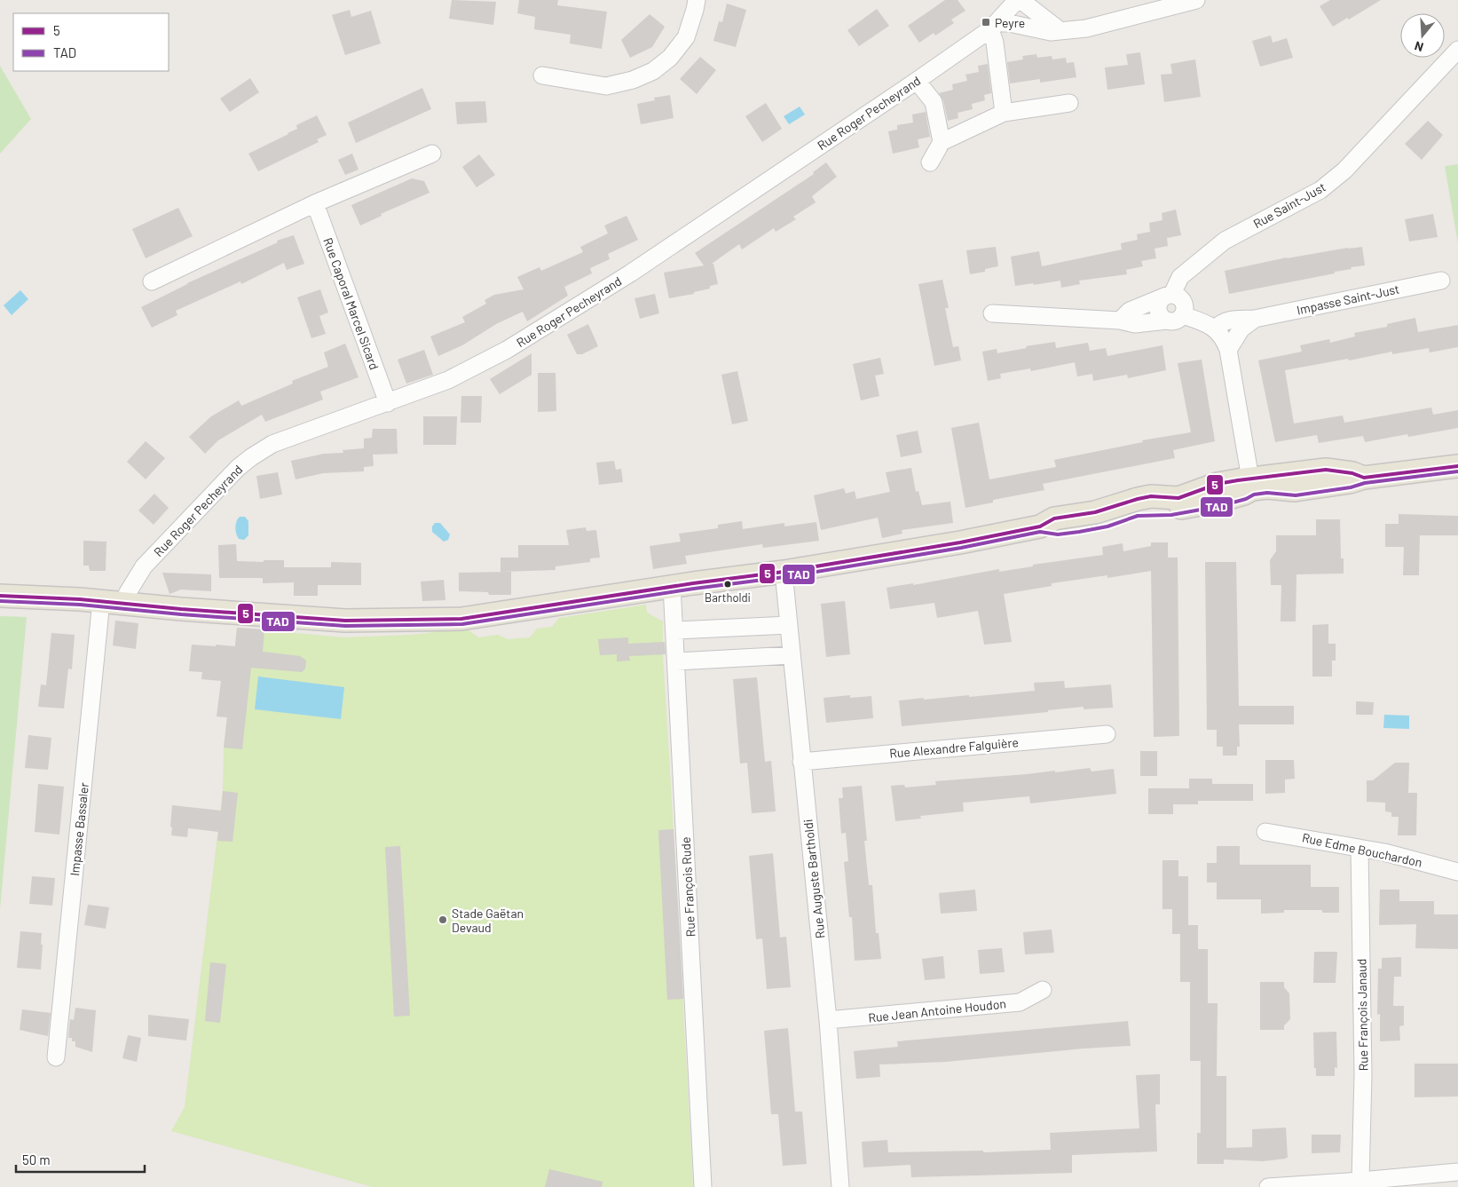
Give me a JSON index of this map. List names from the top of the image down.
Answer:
{
  "streets": {
    "street": [
      "Rue Roger Pecheyrand",
      "Rue Saint-Just",
      "Impasse Saint-Just",
      "Rue Caporal Marcel Sicard",
      "Rue Alexandre Falguière",
      "Impasse Bassaler",
      "Rue Edme Bouchardon",
      "Rue Auguste Bartholdi",
      "Rue François Rude",
      "Rue Jean Antoine Houdon",
      "Rue François Janaud"
    ]
  },
  "crossings": [
    ["Rue Roger Pecheyrand", "Rue Caporal Marcel Sicard"],
    ["Rue Roger Pecheyrand", "Impasse Bassaler"],
    ["Rue Alexandre Falguière", "Rue Auguste Bartholdi"],
    ["Rue Edme Bouchardon", "Rue François Janaud"],
    ["Rue Auguste Bartholdi", "Rue Jean Antoine Houdon"]
  ],
  "places": {
    "transit": ["Peyre"],
    "other": ["Bartholdi", "Stade Gaëtan Devaud"]
  },
  "lines": ["transit line 5", "transit line TAD"],
  "legend": ["5", "TAD"],
  "scale_bar": "50 m",
  "north": "bottom"
}
